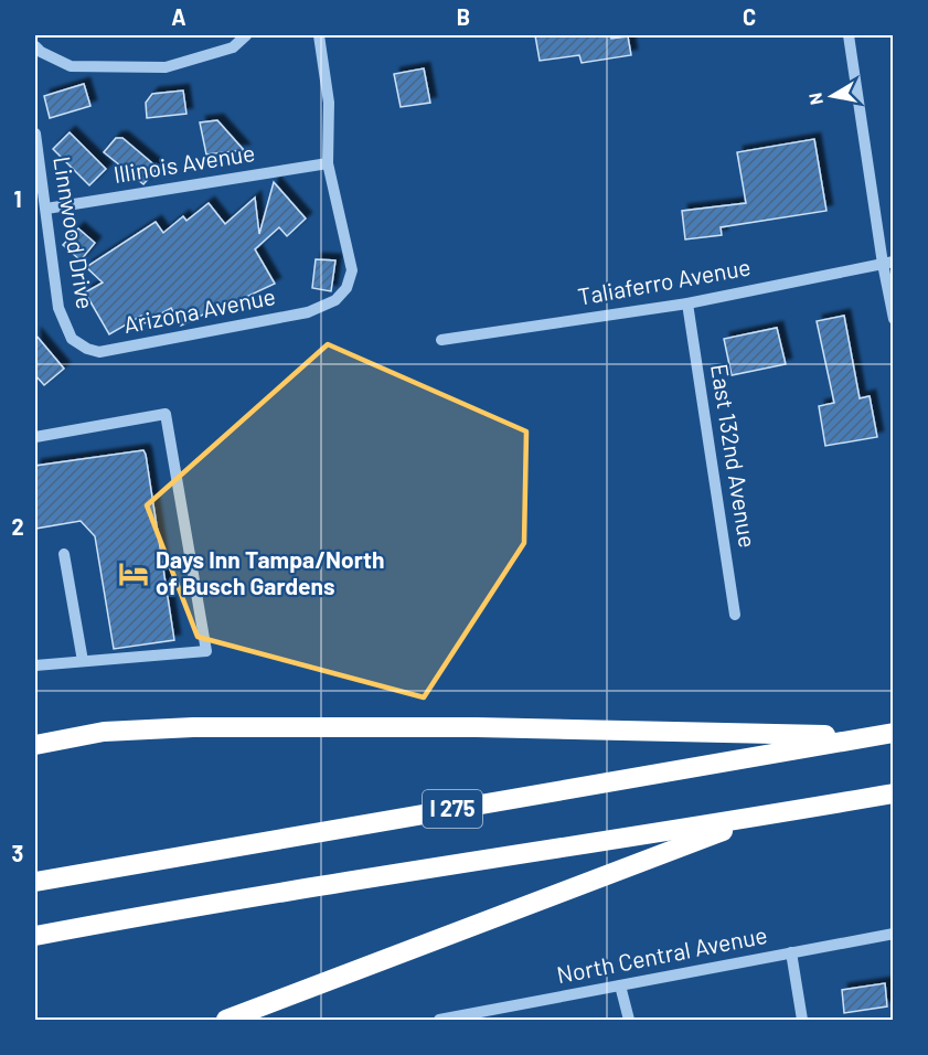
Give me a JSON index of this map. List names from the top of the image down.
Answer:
{
  "streets": {
    "highway": ["I 275"],
    "street": [
      "Illinois Avenue",
      "Linnwood Drive",
      "Taliaferro Avenue",
      "Arizona Avenue",
      "East 132nd Avenue",
      "North Central Avenue"
    ]
  },
  "crossings": [
    ["Illinois Avenue", "Linnwood Drive"],
    ["Illinois Avenue", "Arizona Avenue"],
    ["Linnwood Drive", "Arizona Avenue"],
    ["Taliaferro Avenue", "East 132nd Avenue"]
  ],
  "places": {
    "hotel": ["Days Inn Tampa/North of Busch Gardens"]
  },
  "north": "left",
  "grid": {
    "columns": ["A", "B", "C"],
    "rows": ["1", "2", "3"]
  }
}
